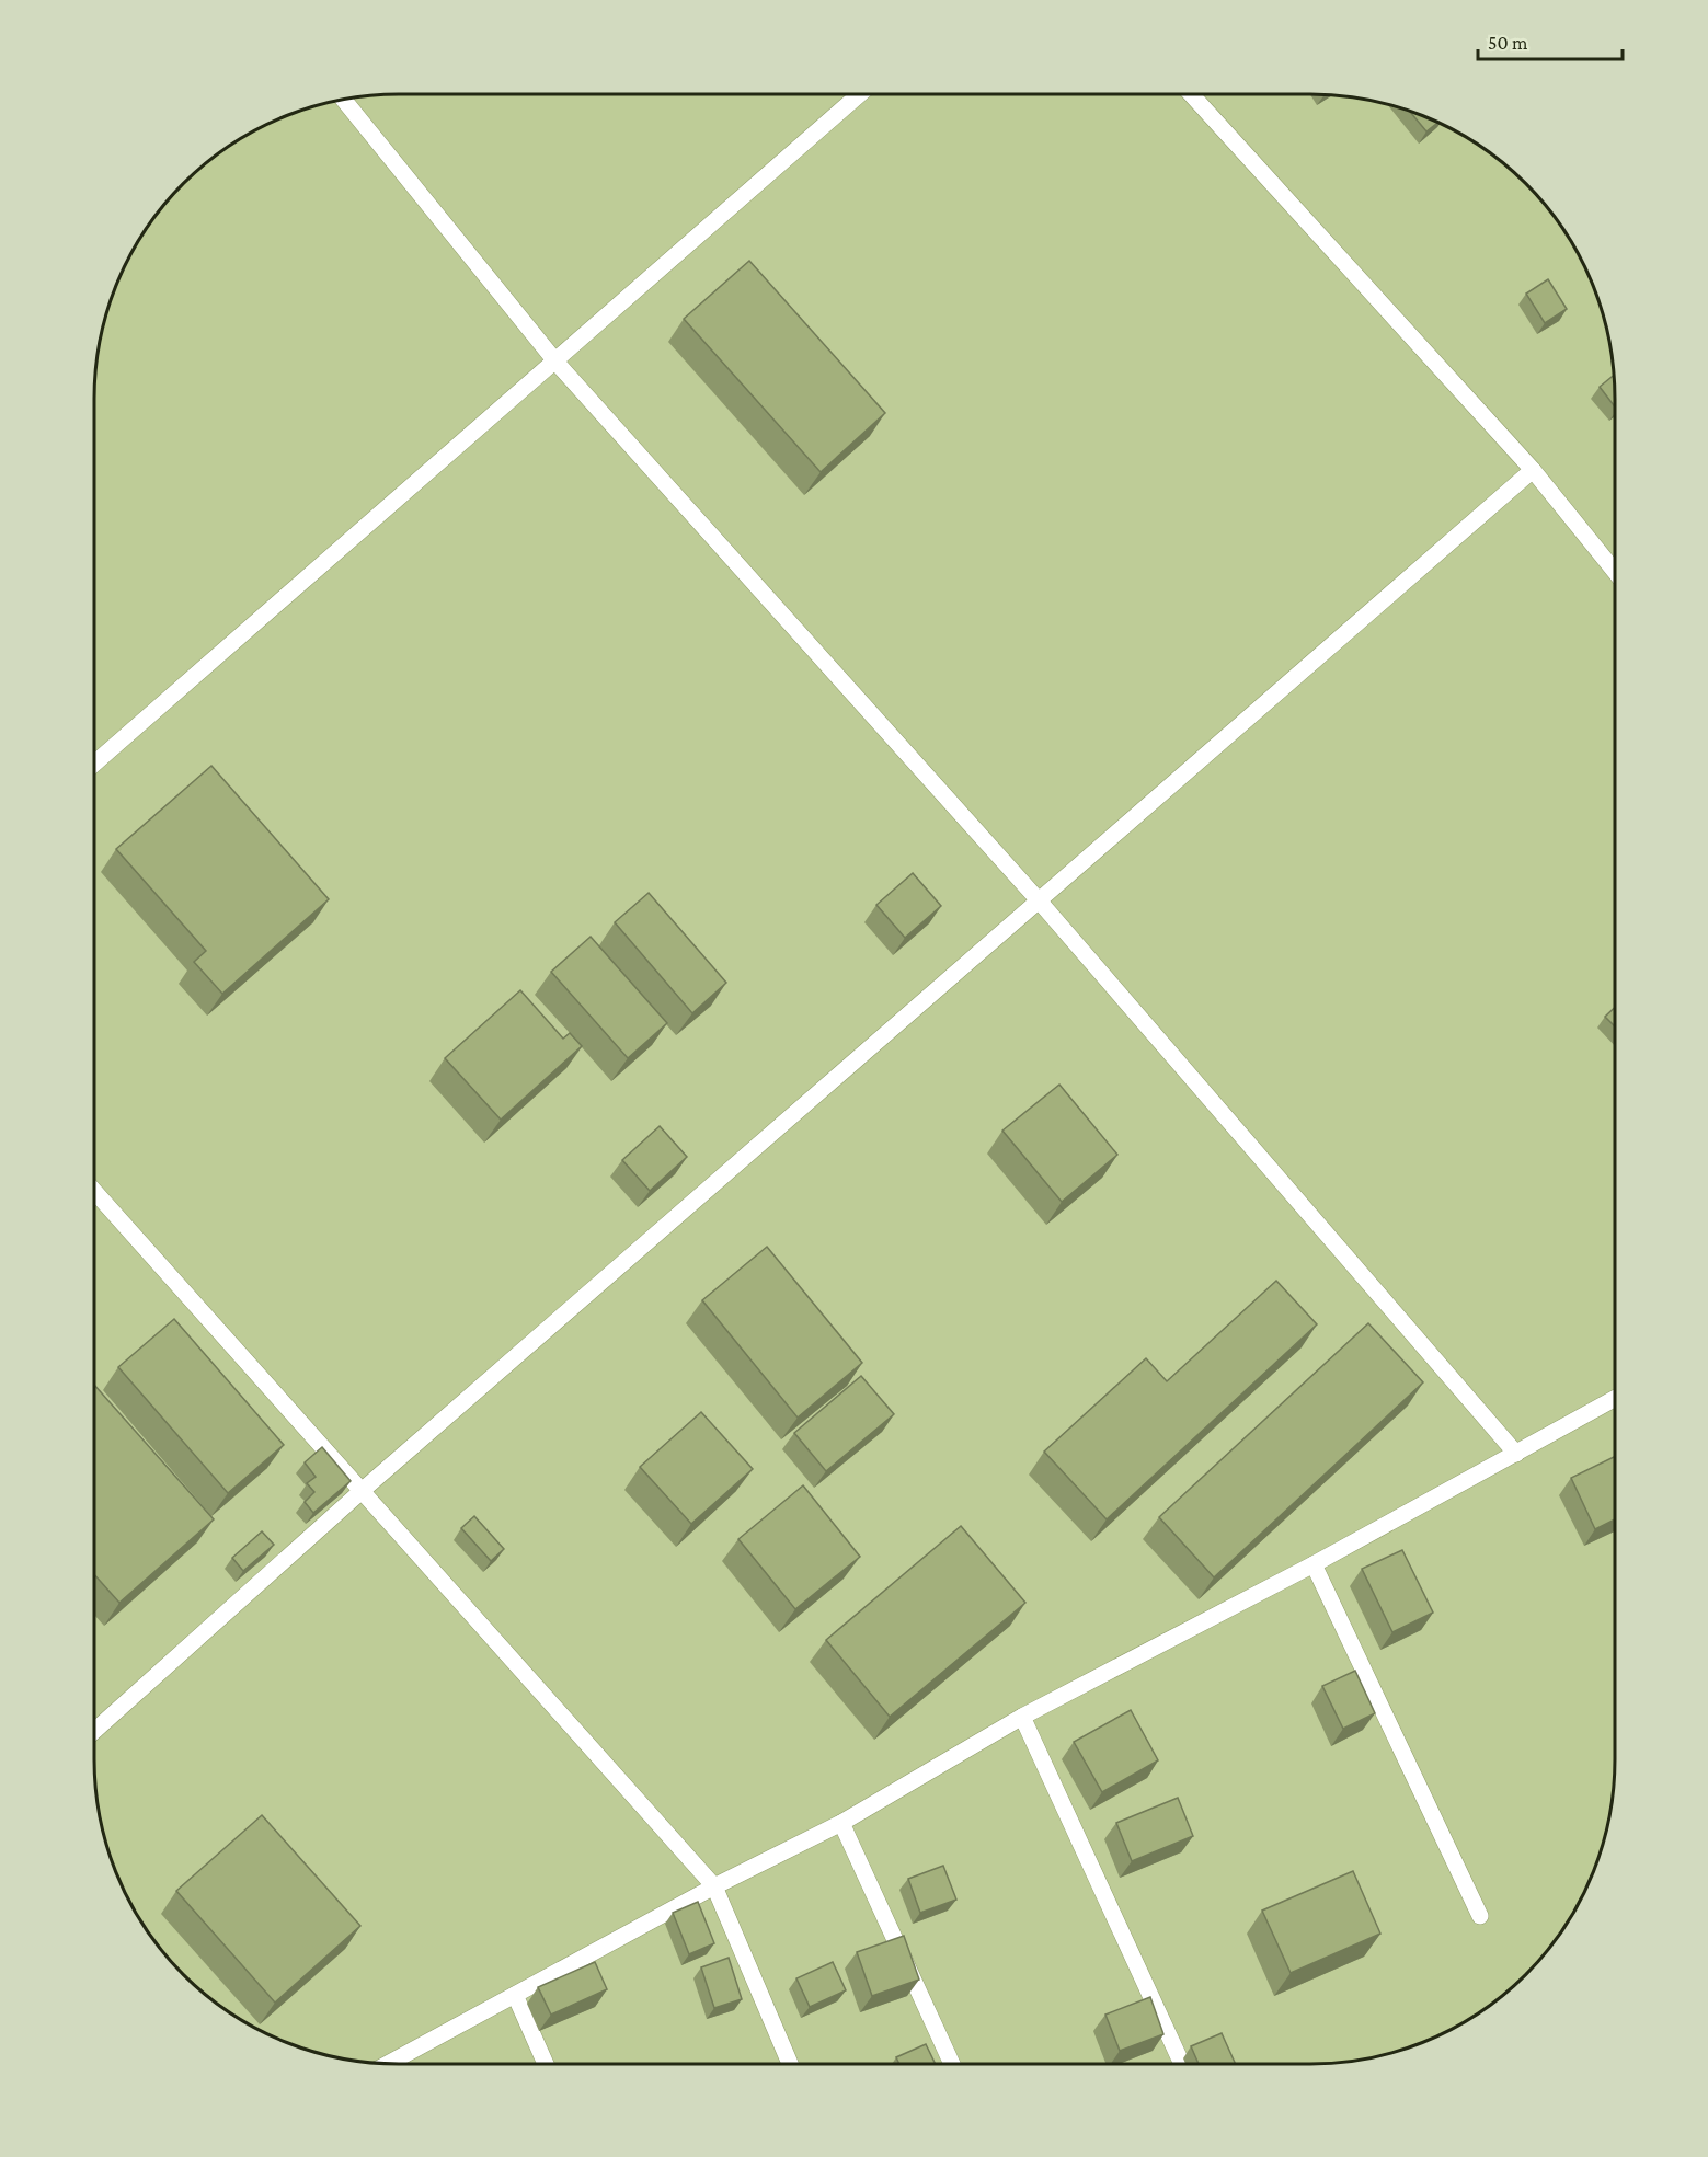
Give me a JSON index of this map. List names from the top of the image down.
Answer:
{
  "scale_bar": "50 m"
}
